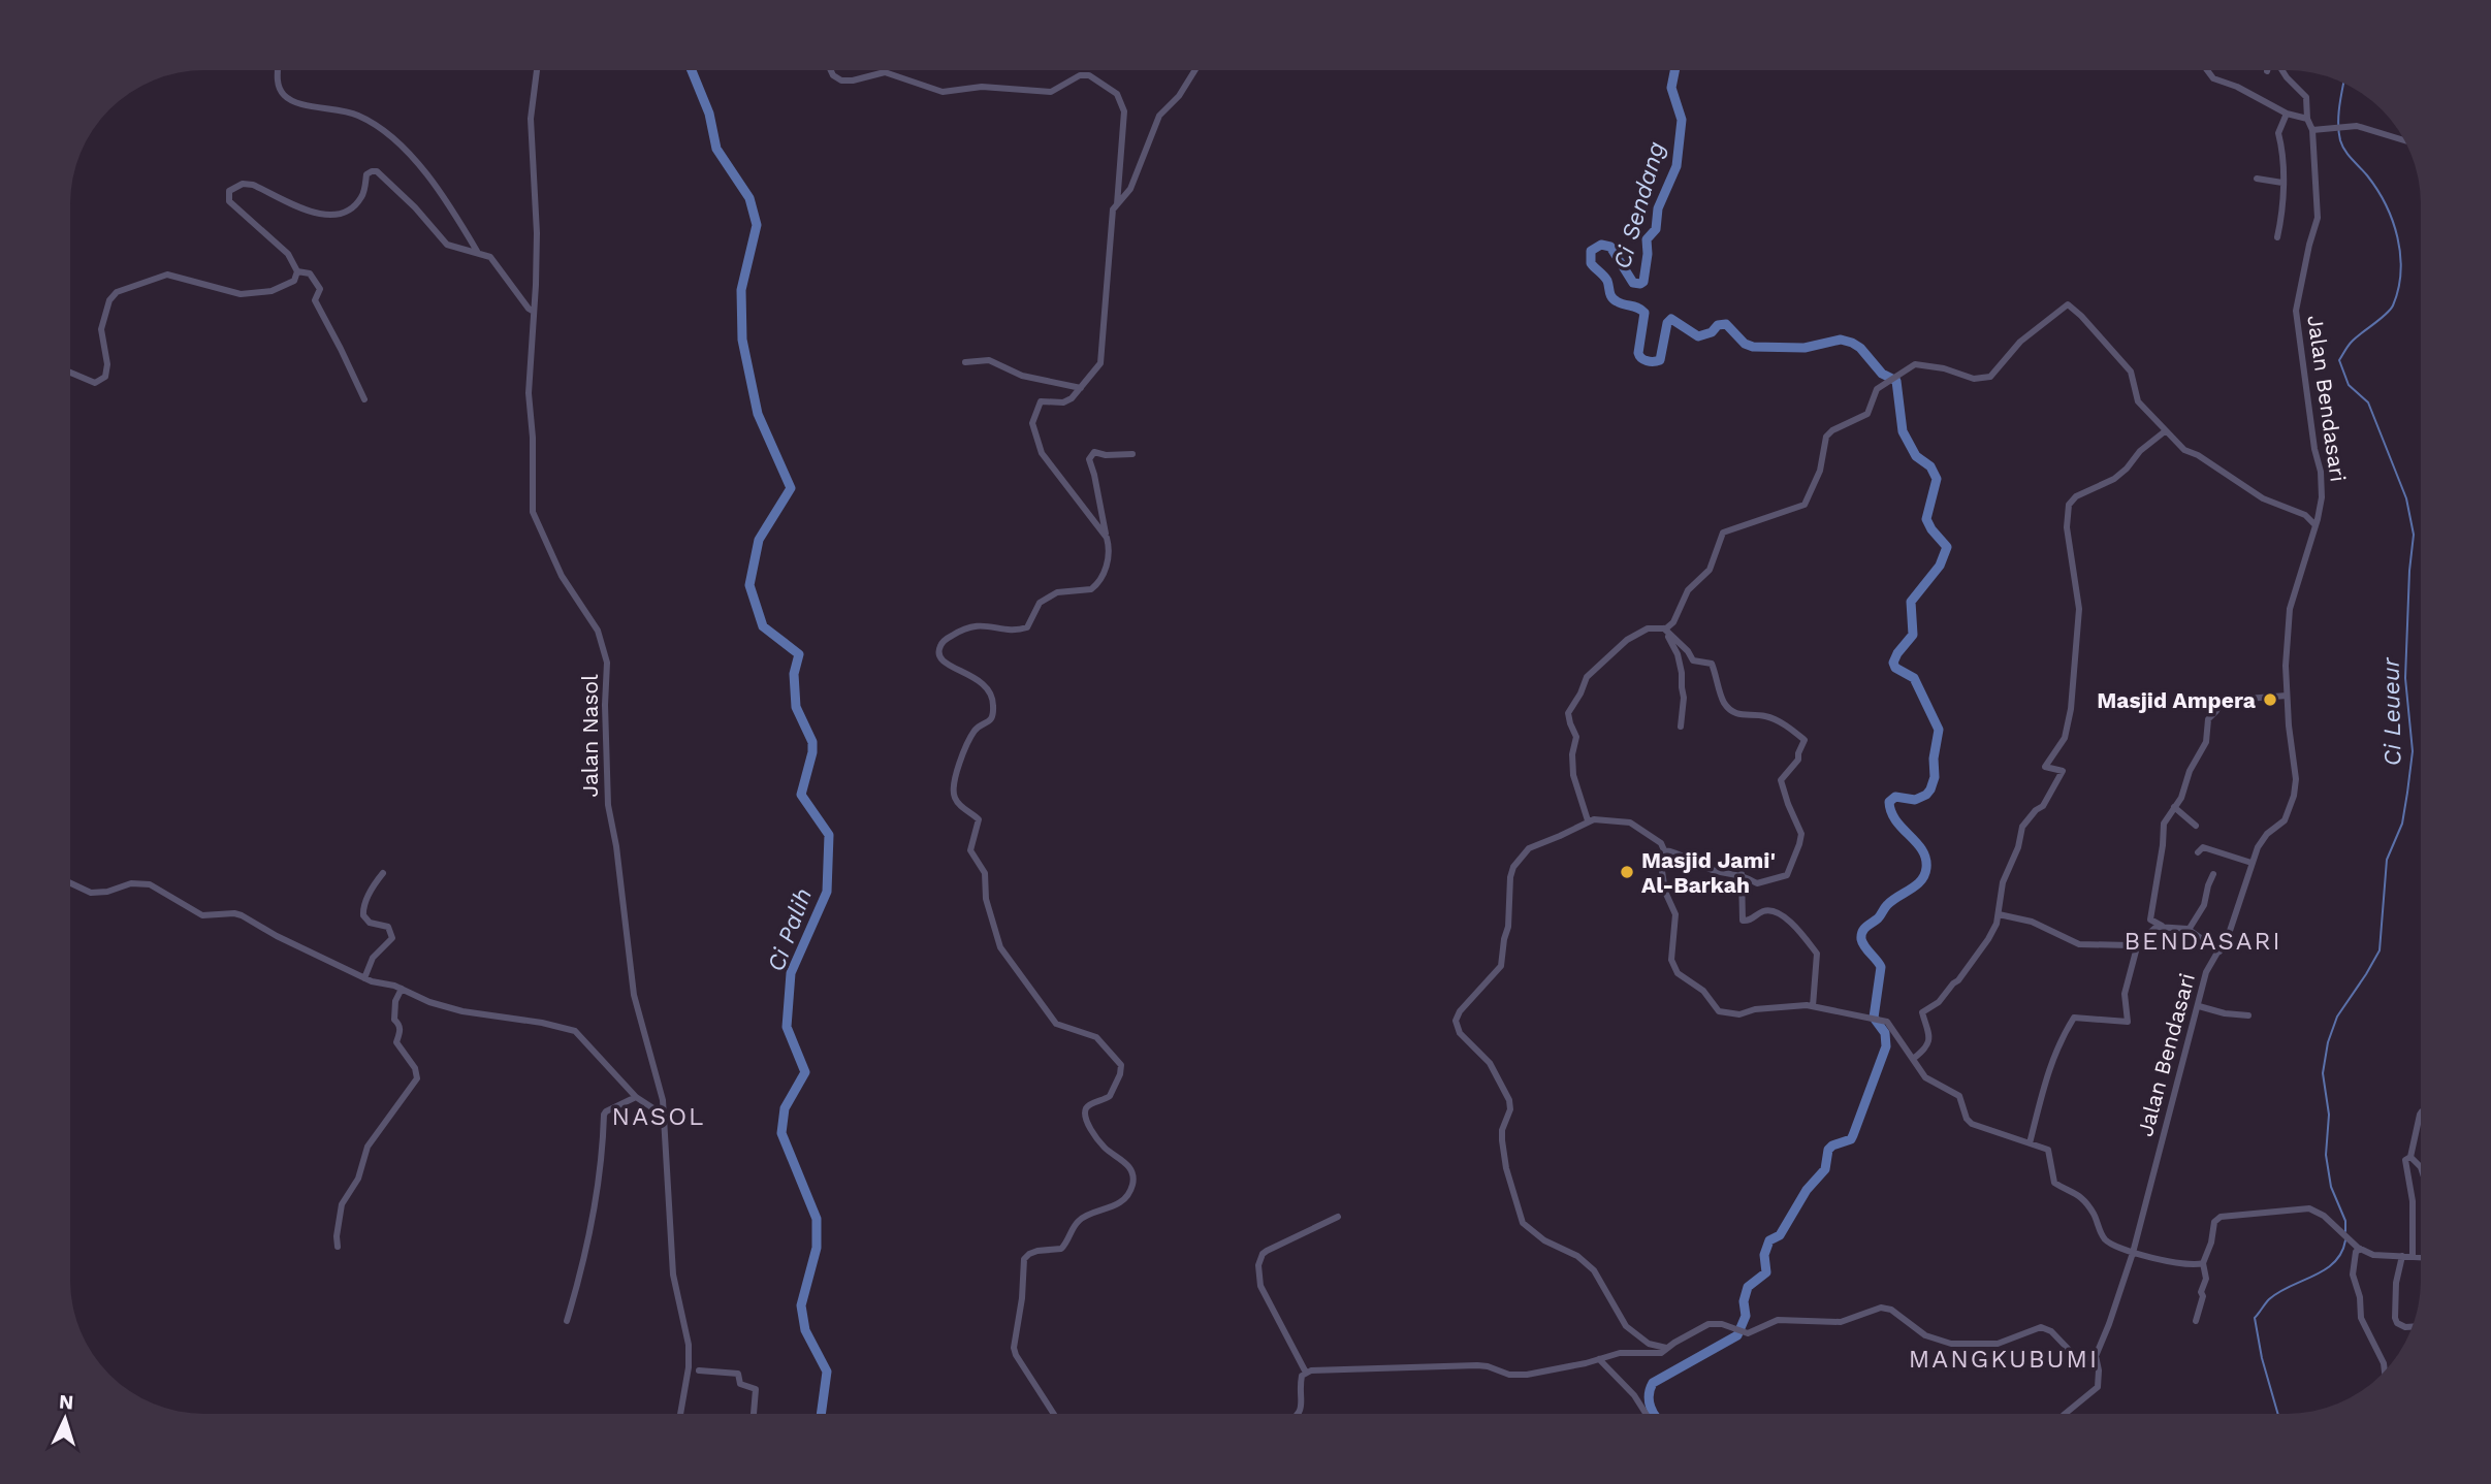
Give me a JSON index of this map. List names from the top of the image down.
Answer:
{
  "streets": {
    "street": ["Jalan Bendasari", "Jalan Nasol"]
  },
  "districts": ["BENDASARI", "NASOL", "MANGKUBUMI"],
  "water": ["Ci Sendang", "Ci Leueur", "Ci Palih"],
  "places": ["Masjid Ampera", "Masjid Jami' Al-Barkah"],
  "north": "top"
}
